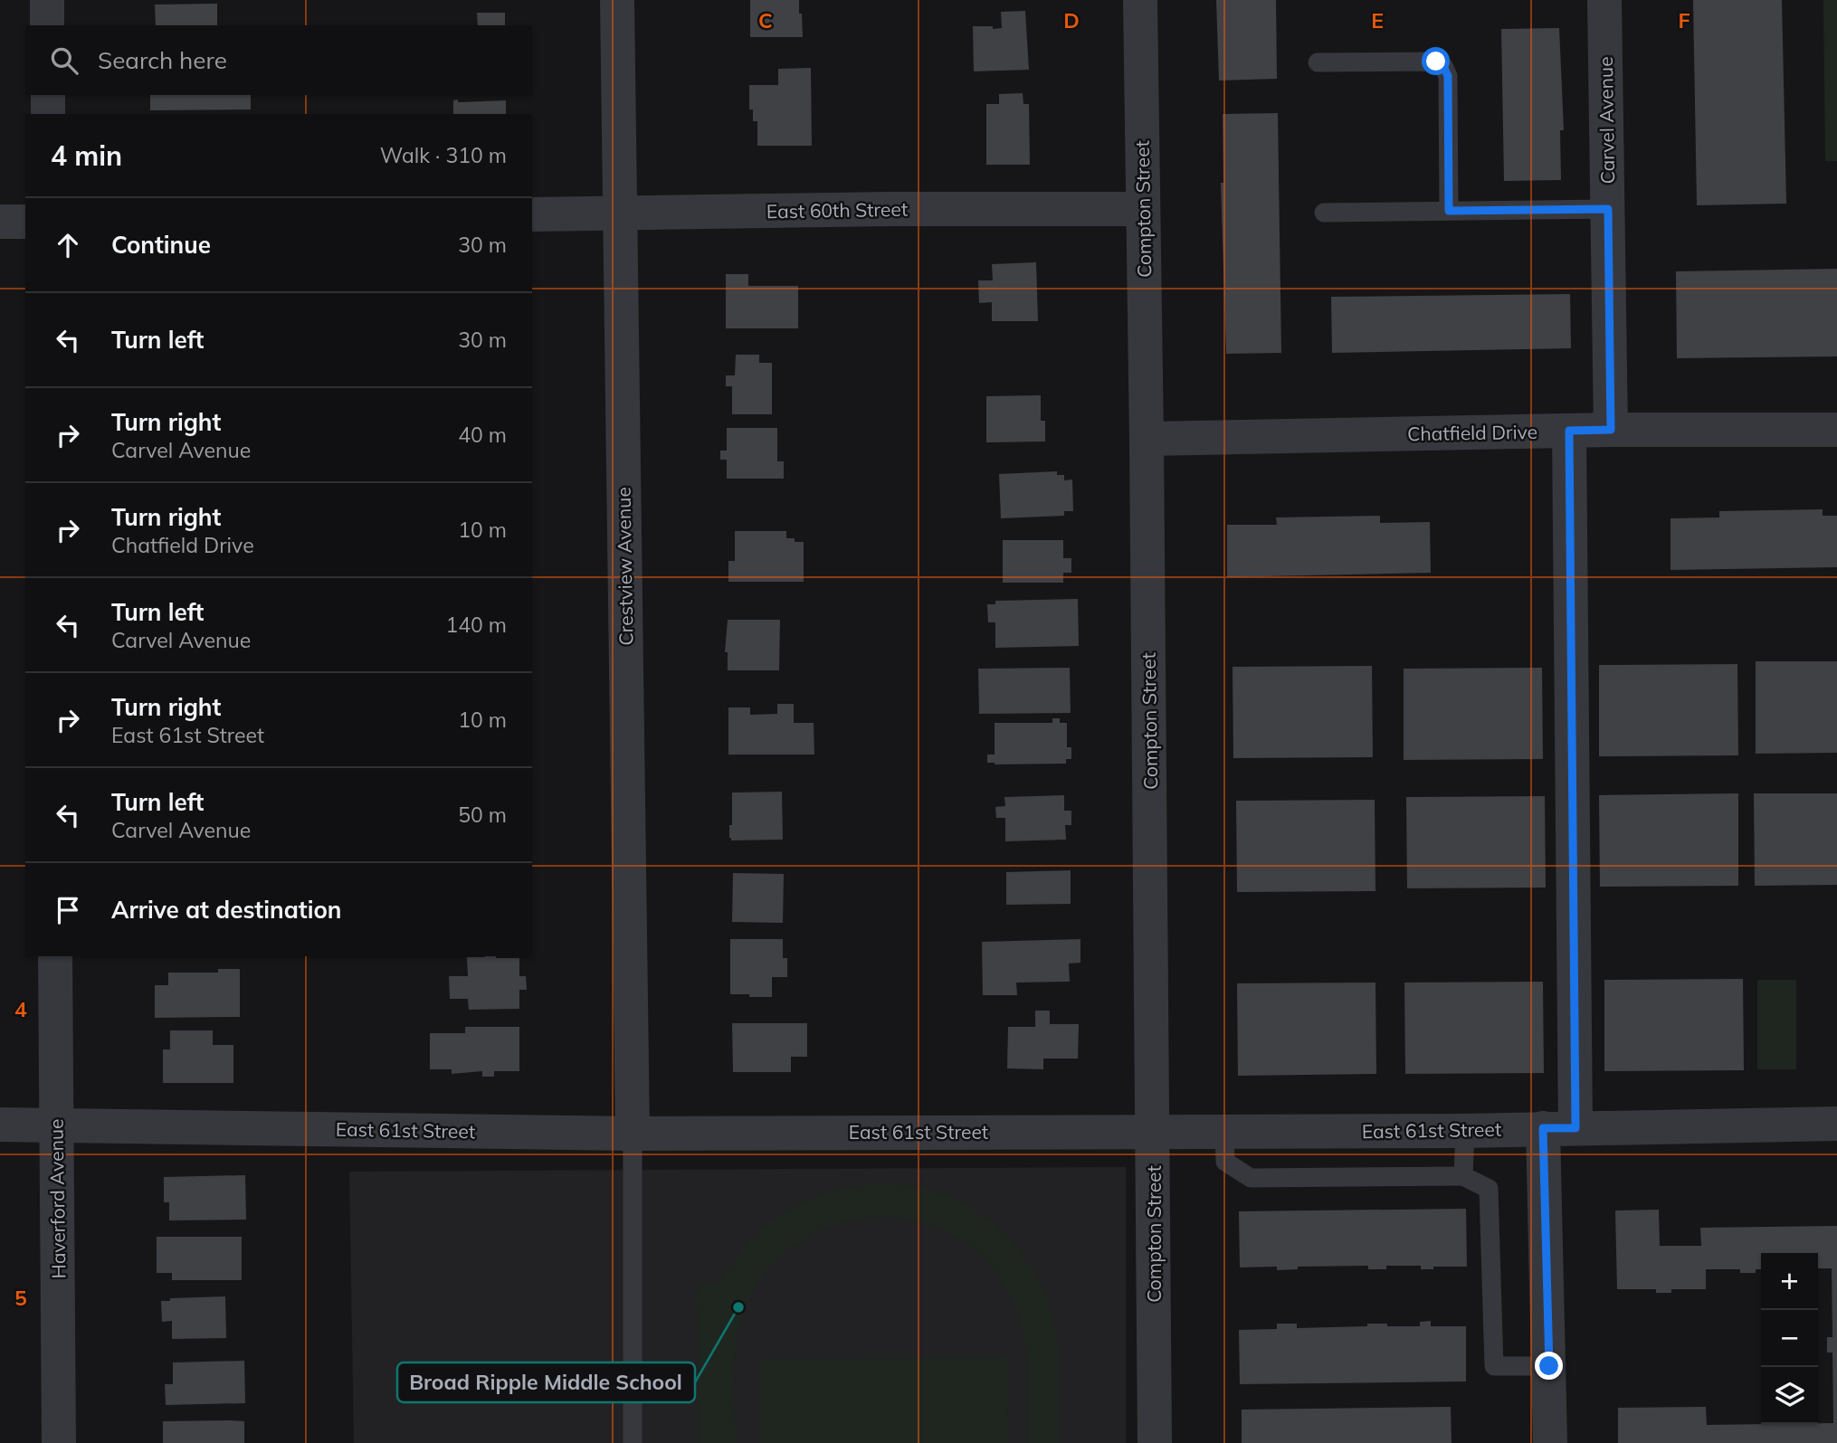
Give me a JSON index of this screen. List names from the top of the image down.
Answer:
{
  "streets": {
    "street": [
      "Carvel Avenue",
      "Compton Street",
      "East 60th Street",
      "Chatfield Drive",
      "Crestview Avenue",
      "East 61st Street",
      "Haverford Avenue"
    ]
  },
  "crossings": [
    ["Carvel Avenue", "Chatfield Drive"],
    ["Compton Street", "East 60th Street"],
    ["Compton Street", "Chatfield Drive"],
    ["Compton Street", "East 61st Street"],
    ["East 60th Street", "Crestview Avenue"],
    ["Crestview Avenue", "East 61st Street"],
    ["East 61st Street", "Haverford Avenue"]
  ],
  "places": ["Broad Ripple Middle School"],
  "page": {
    "search": "Search here",
    "heading": ["4 min", "Walk · 310 m"],
    "list": [
      ["Continue", "30 m"],
      ["Turn left", "30 m"],
      ["Turn right", "Carvel Avenue", "40 m"],
      ["Turn right", "Chatfield Drive", "10 m"],
      ["Turn left", "Carvel Avenue", "140 m"],
      ["Turn right", "East 61st Street", "10 m"],
      ["Turn left", "Carvel Avenue", "50 m"],
      "Arrive at destination"
    ],
    "map_buttons": ["+", "−"]
  },
  "grid": {
    "columns": [
      "C",
      "D",
      "E",
      "F"
    ],
    "rows": ["4", "5"]
  }
}
